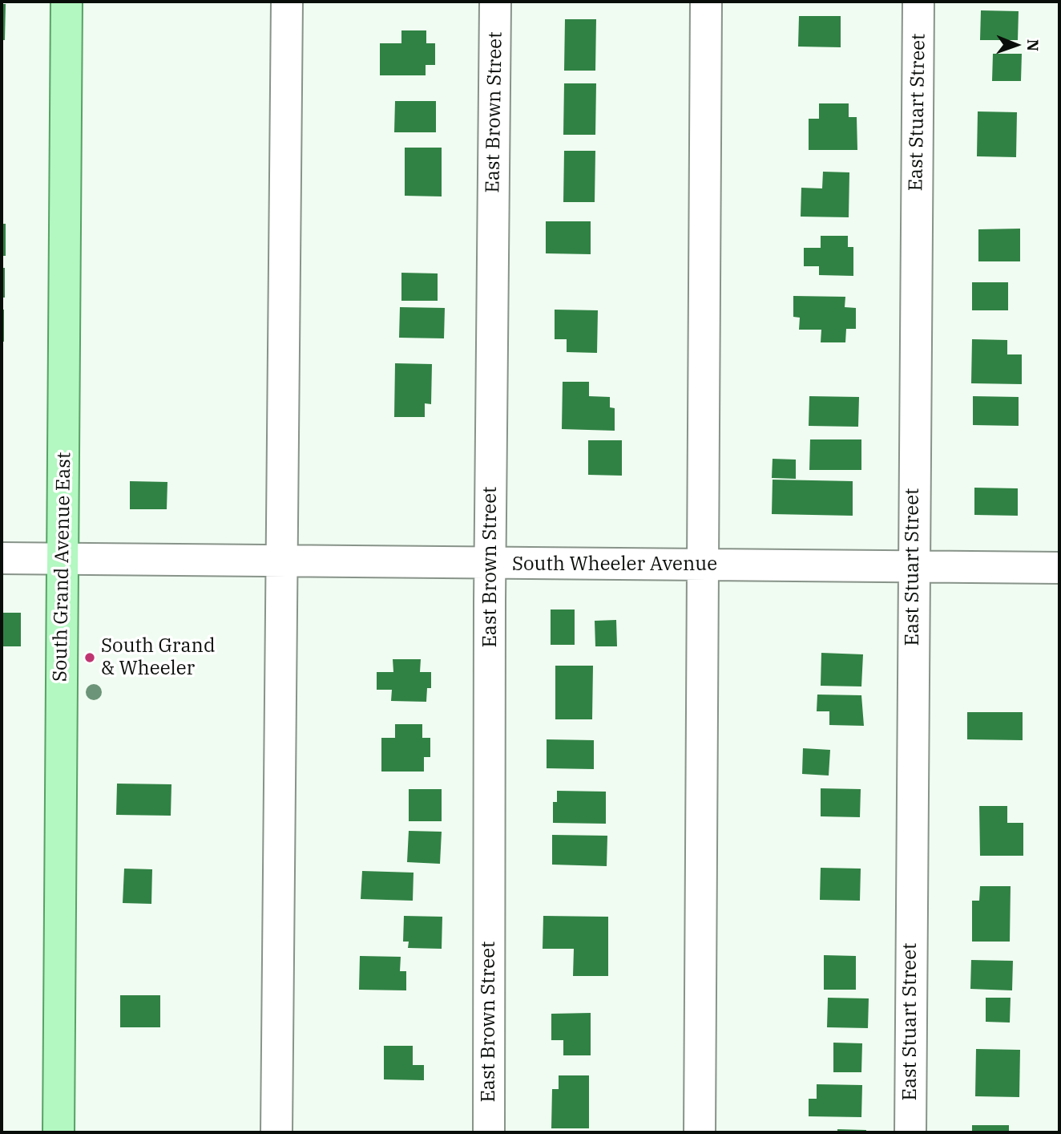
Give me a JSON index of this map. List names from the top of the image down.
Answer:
{
  "streets": {
    "main road": ["South Grand Avenue East"],
    "street": ["East Brown Street", "East Stuart Street", "South Wheeler Avenue"]
  },
  "crossings": [
    ["East Brown Street", "South Wheeler Avenue"],
    ["East Stuart Street", "South Wheeler Avenue"],
    ["South Wheeler Avenue", "South Grand Avenue East"]
  ],
  "places": ["South Grand & Wheeler"],
  "north": "right"
}
